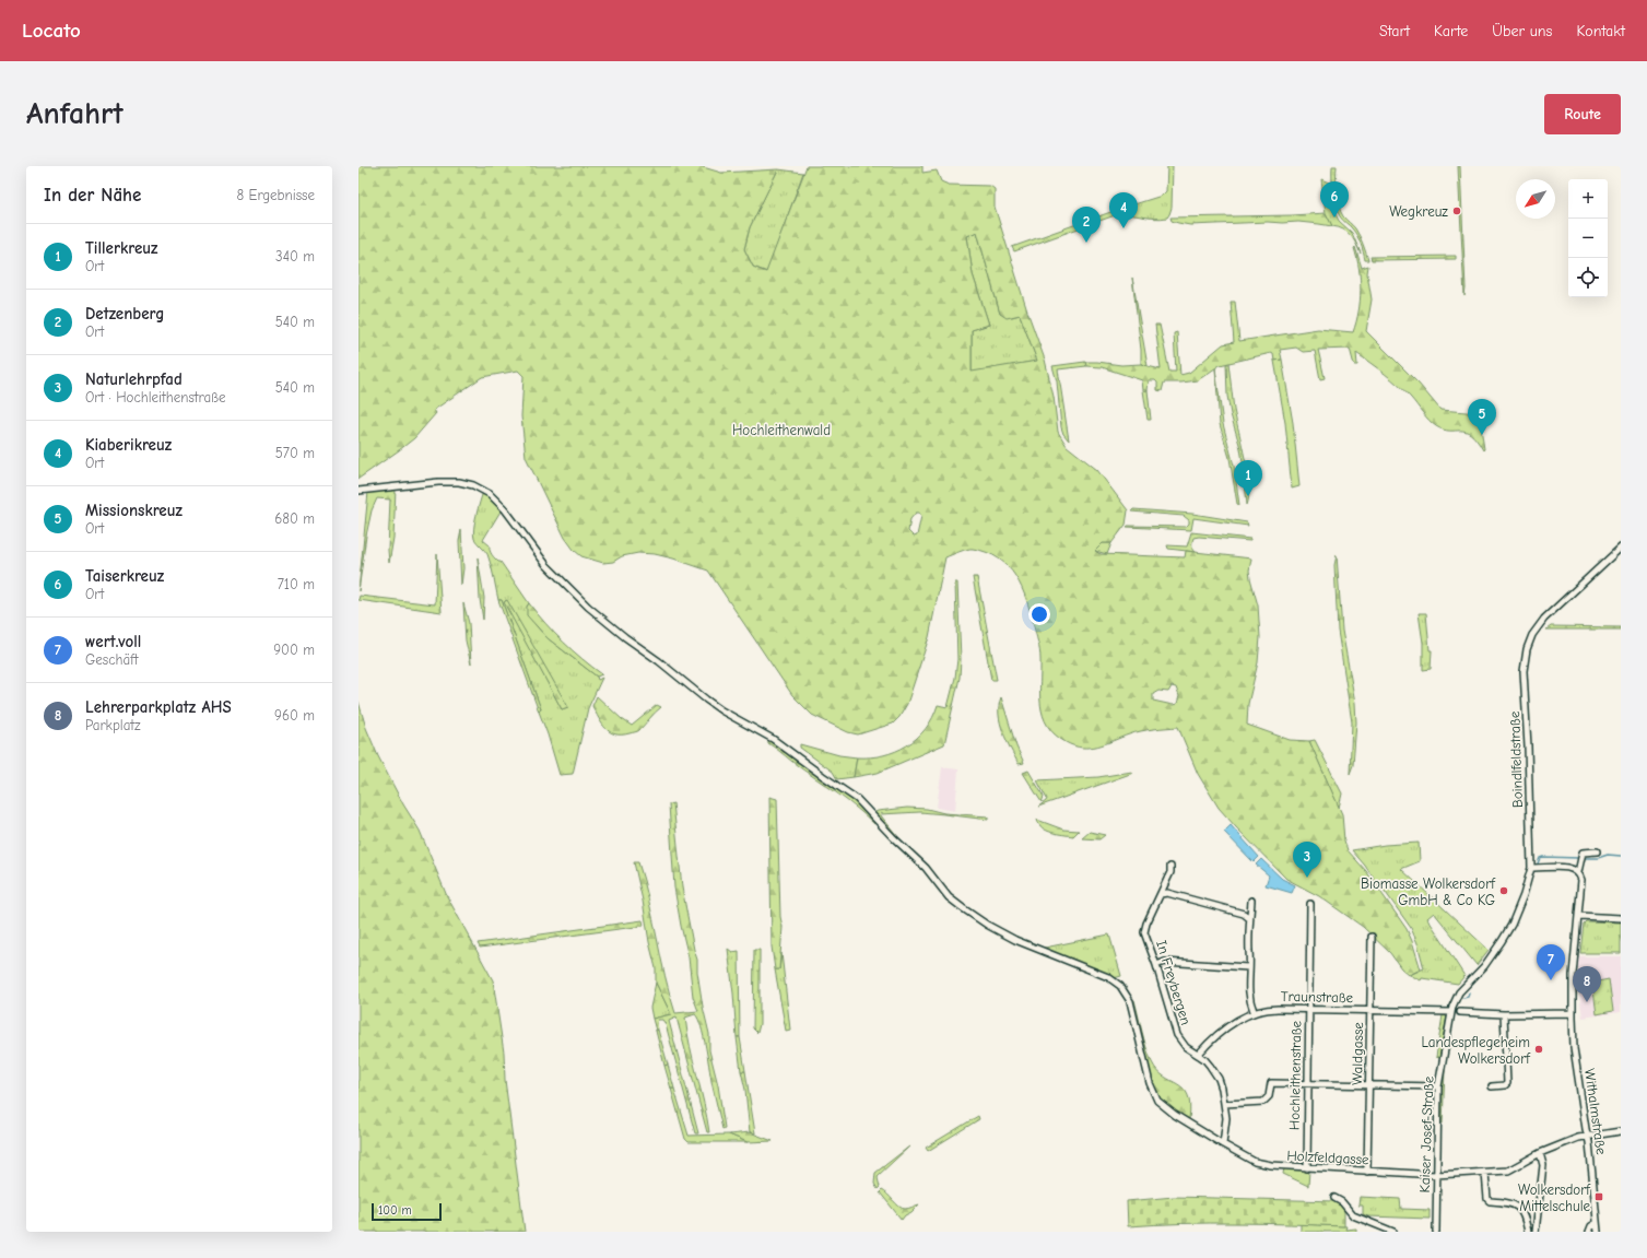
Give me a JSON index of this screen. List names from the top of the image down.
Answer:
{
  "streets": {
    "street": [
      "Boindlfeldstraße",
      "In Freybergen",
      "Traunstraße",
      "Waldgasse",
      "Hochleithenstraße",
      "Withalmstraße",
      "Kaiser Josef-Straße",
      "Holzfeldgasse"
    ]
  },
  "crossings": [
    ["Boindlfeldstraße", "Kaiser Josef-Straße"],
    ["In Freybergen", "Traunstraße"],
    ["In Freybergen", "Holzfeldgasse"],
    ["Traunstraße", "Waldgasse"],
    ["Traunstraße", "Hochleithenstraße"],
    ["Traunstraße", "Kaiser Josef-Straße"],
    ["Waldgasse", "Holzfeldgasse"],
    ["Hochleithenstraße", "Holzfeldgasse"],
    ["Withalmstraße", "Holzfeldgasse"],
    ["Kaiser Josef-Straße", "Holzfeldgasse"]
  ],
  "parks": ["Hochleithenwald"],
  "places": {
    "other": ["Wegkreuz", "Biomasse Wolkersdorf GmbH & Co KG", "Landespflegeheim Wolkersdorf"],
    "transit": ["Wolkersdorf Mittelschule"]
  },
  "scale_bar": "100 m",
  "north": "bottom left",
  "page": {
    "header": "Locato",
    "nav": [
      "Start",
      "Karte",
      "Über uns",
      "Kontakt"
    ],
    "buttons": "Route",
    "title": "Anfahrt",
    "heading": ["In der Nähe", "8 Ergebnisse"],
    "map_buttons": ["+", "−"],
    "pins": [
      "6",
      "4",
      "2",
      "5",
      "1",
      "3",
      "7",
      "8"
    ],
    "list": [
      {
        "mark": "1",
        "name": "Tillerkreuz",
        "note": "Ort",
        "value": "340 m"
      },
      {
        "mark": "2",
        "name": "Detzenberg",
        "note": "Ort",
        "value": "540 m"
      },
      {
        "mark": "3",
        "name": "Naturlehrpfad",
        "note": "Ort · Hochleithenstraße",
        "value": "540 m"
      },
      {
        "mark": "4",
        "name": "Kiaberikreuz",
        "note": "Ort",
        "value": "570 m"
      },
      {
        "mark": "5",
        "name": "Missionskreuz",
        "note": "Ort",
        "value": "680 m"
      },
      {
        "mark": "6",
        "name": "Taiserkreuz",
        "note": "Ort",
        "value": "710 m"
      },
      {
        "mark": "7",
        "name": "wert.voll",
        "note": "Geschäft",
        "value": "900 m"
      },
      {
        "mark": "8",
        "name": "Lehrerparkplatz AHS",
        "note": "Parkplatz",
        "value": "960 m"
      }
    ],
    "scale": "100 m"
  }
}
